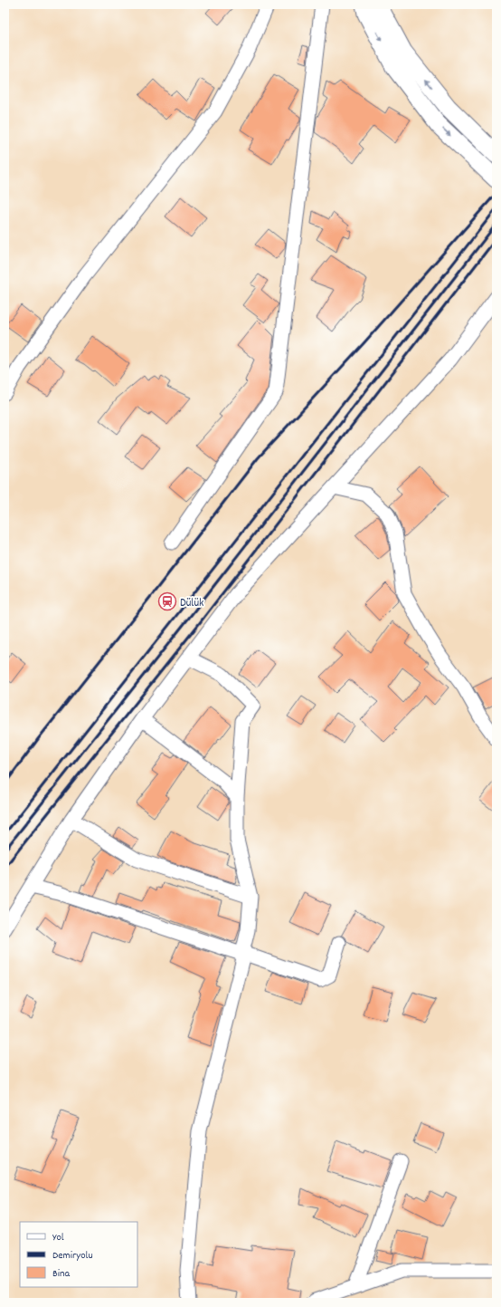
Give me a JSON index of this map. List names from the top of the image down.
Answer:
{
  "places": {
    "station": ["Dülük"]
  },
  "legend": ["Yol", "Demiryolu", "Bina"]
}
